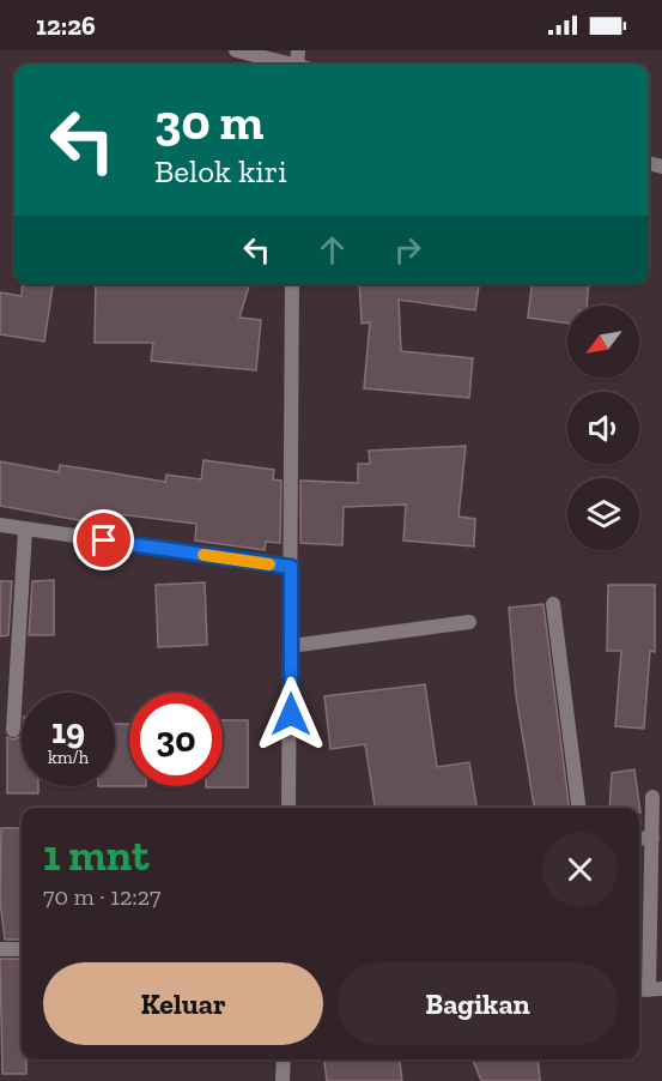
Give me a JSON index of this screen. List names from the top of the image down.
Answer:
{
  "north": "bottom left",
  "page": {
    "status": "12:26",
    "turn": ["30 m", "Belok kiri"],
    "speed": "19 km/h",
    "limit": "30",
    "heading": ["1 mnt", "70 m · 12:27"],
    "buttons": ["Keluar", "Bagikan"]
  }
}
